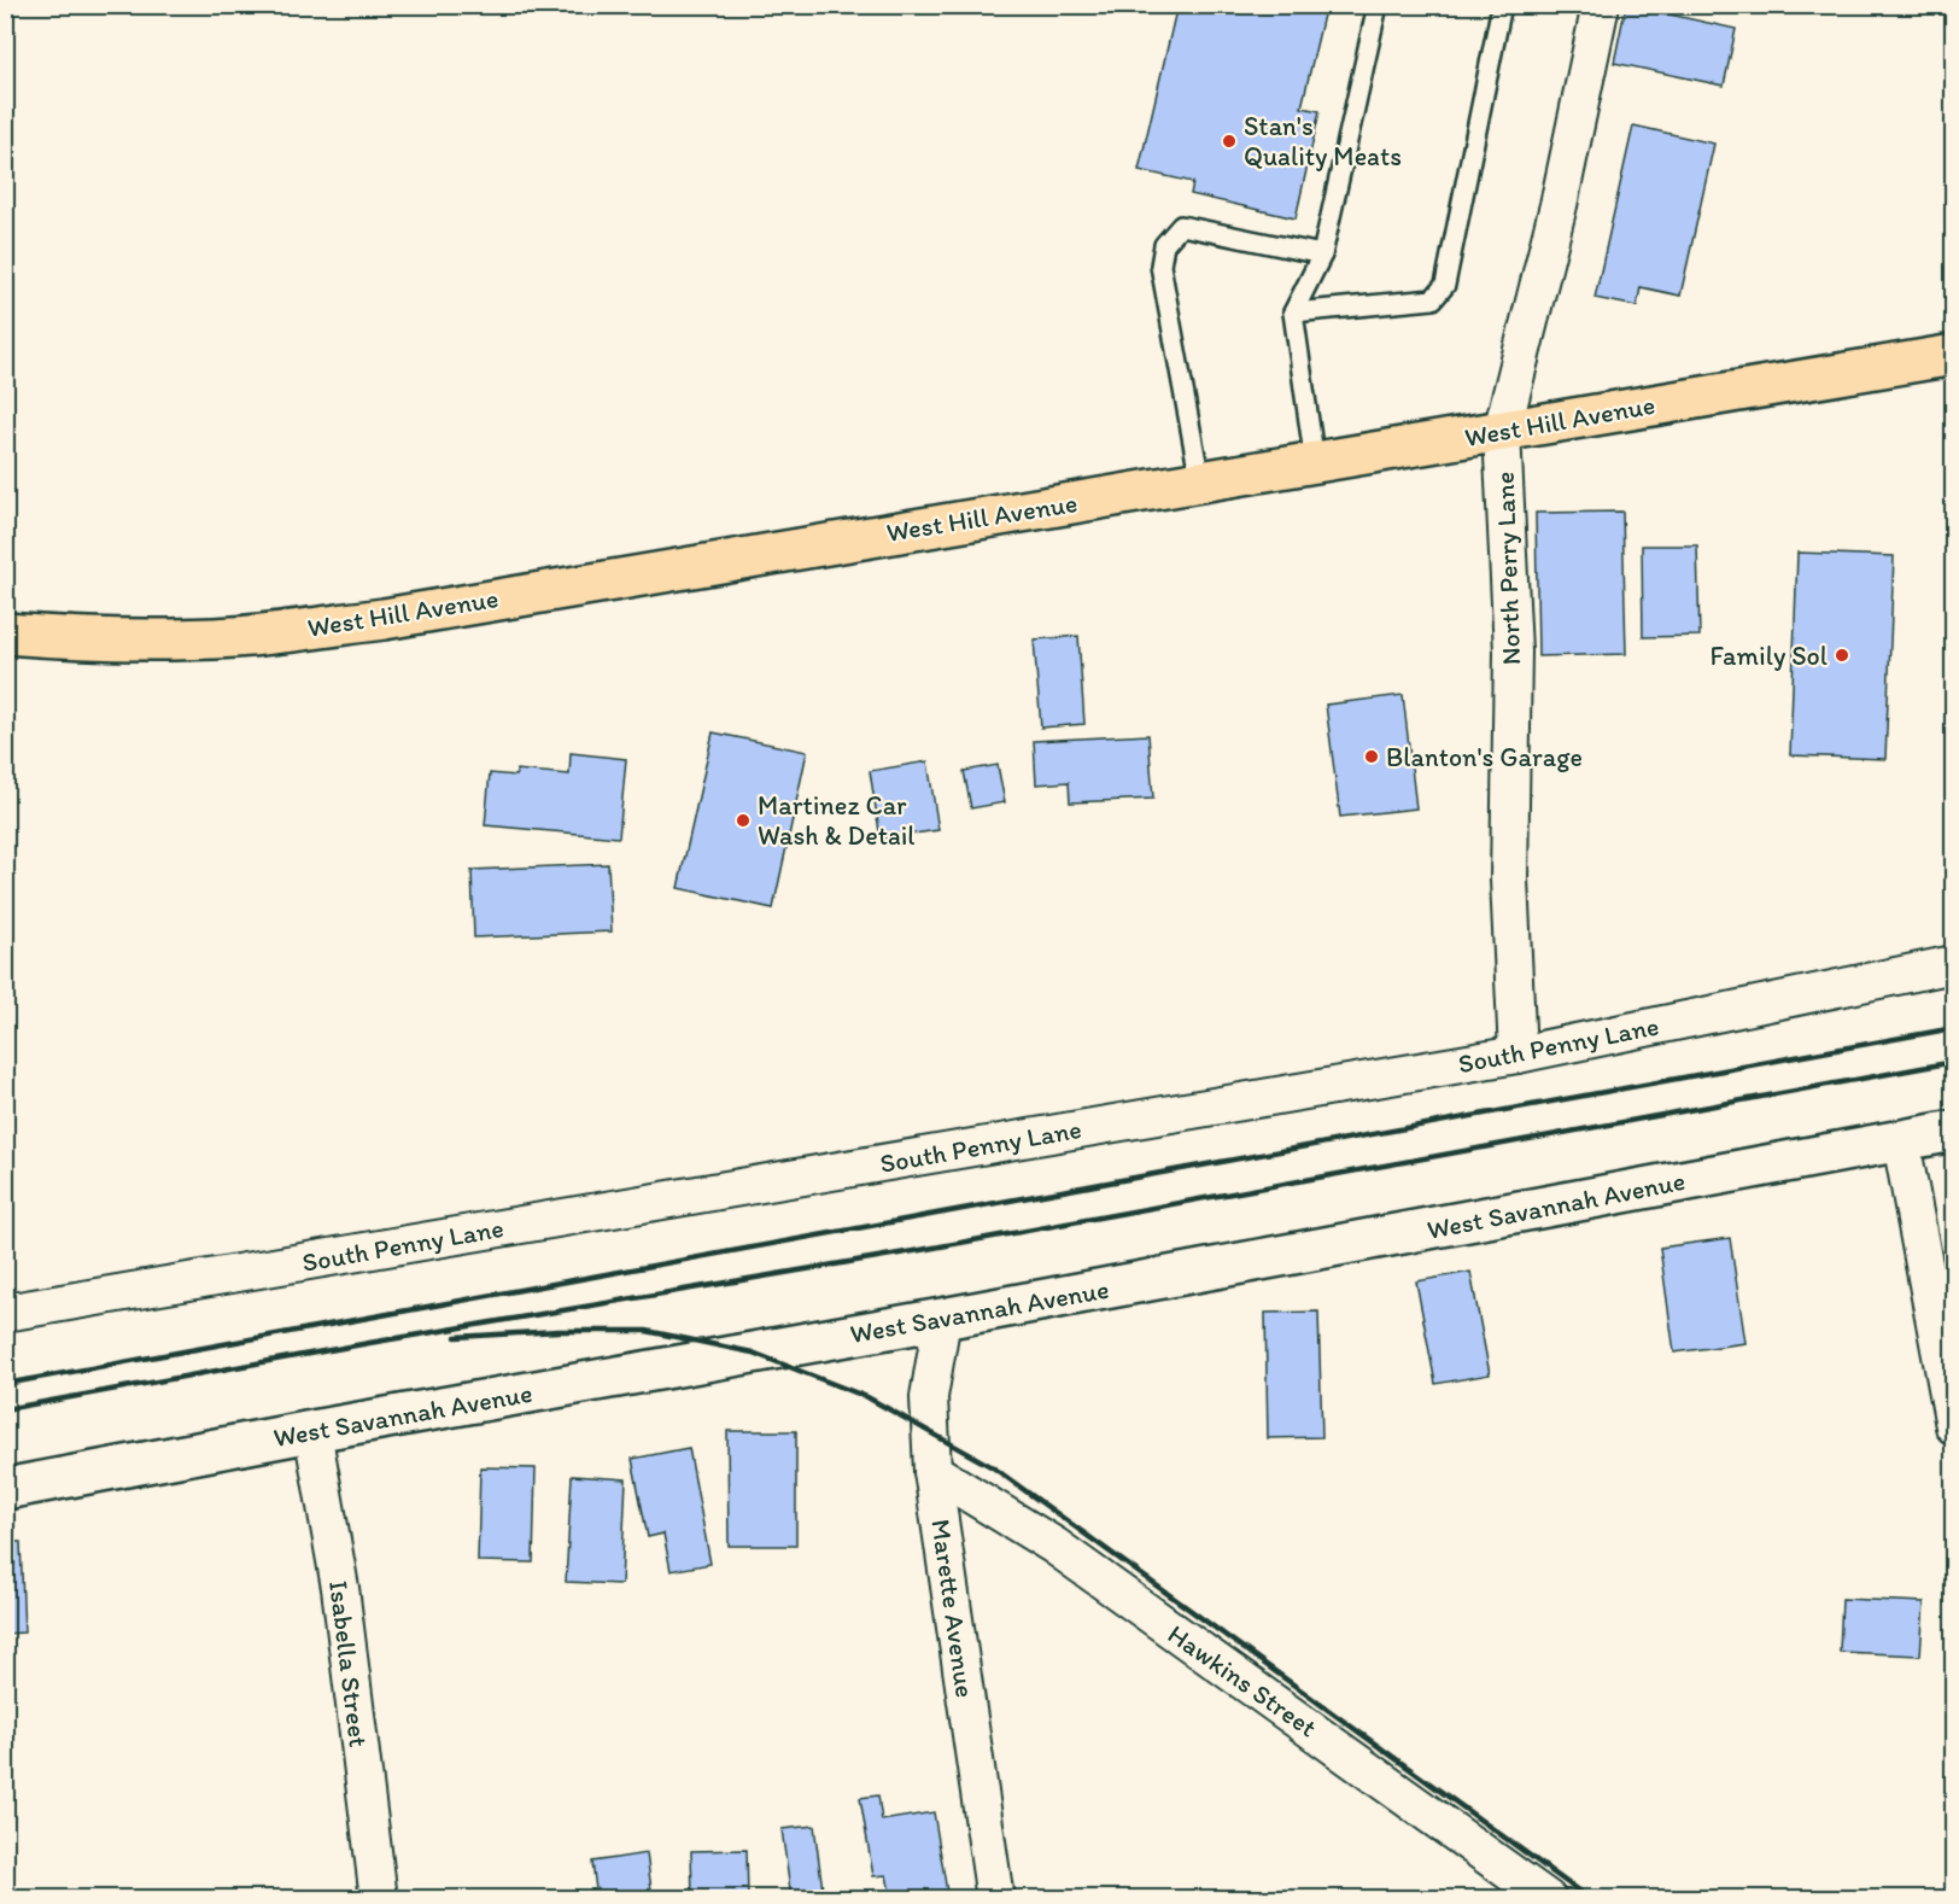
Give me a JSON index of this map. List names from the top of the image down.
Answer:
{
  "streets": {
    "highway": ["West Hill Avenue"],
    "street": [
      "North Perry Lane",
      "South Penny Lane",
      "West Savannah Avenue",
      "Marette Avenue",
      "Isabella Street",
      "Hawkins Street"
    ]
  },
  "crossings": [
    ["West Hill Avenue", "North Perry Lane"],
    ["North Perry Lane", "South Penny Lane"],
    ["West Savannah Avenue", "Marette Avenue"],
    ["West Savannah Avenue", "Isabella Street"],
    ["Marette Avenue", "Hawkins Street"]
  ],
  "places": [
    "Stan's Quality Meats",
    "Family Sol",
    "Blanton's Garage",
    "Martinez Car Wash & Detail"
  ]
}
